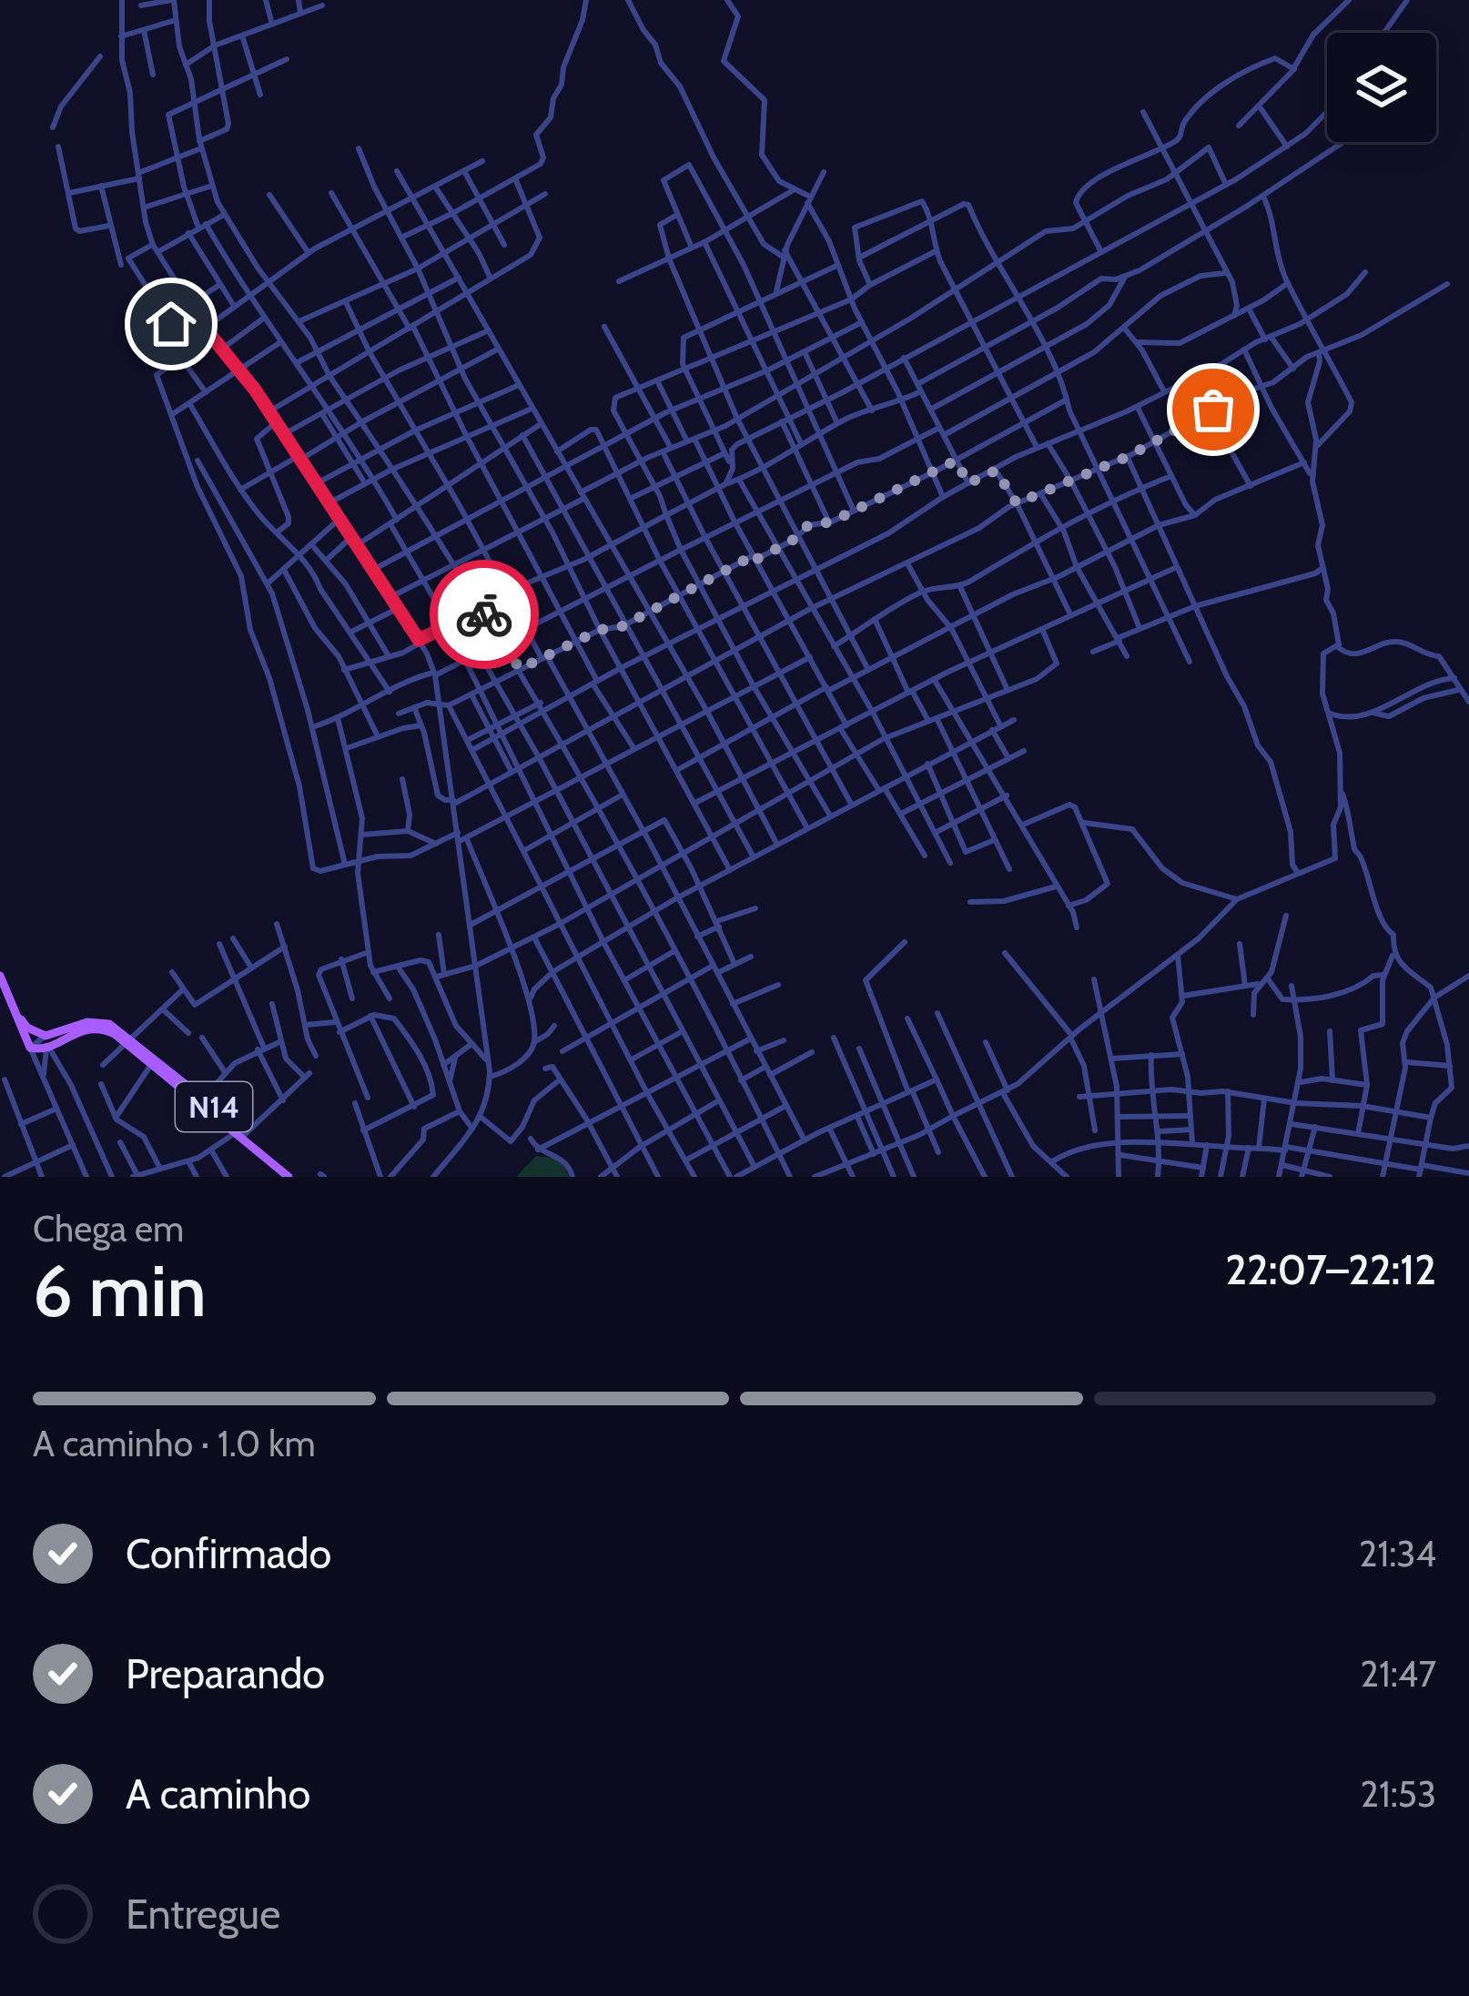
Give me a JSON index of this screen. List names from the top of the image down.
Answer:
{
  "streets": {
    "main road": ["N14"]
  },
  "page": {
    "heading": ["6 min", "Chega em", "22:07–22:12"],
    "bar": "A caminho · 1.0 km",
    "list": [
      ["Confirmado", "21:34"],
      ["Preparando", "21:47"],
      ["A caminho", "21:53"],
      "Entregue"
    ]
  }
}
